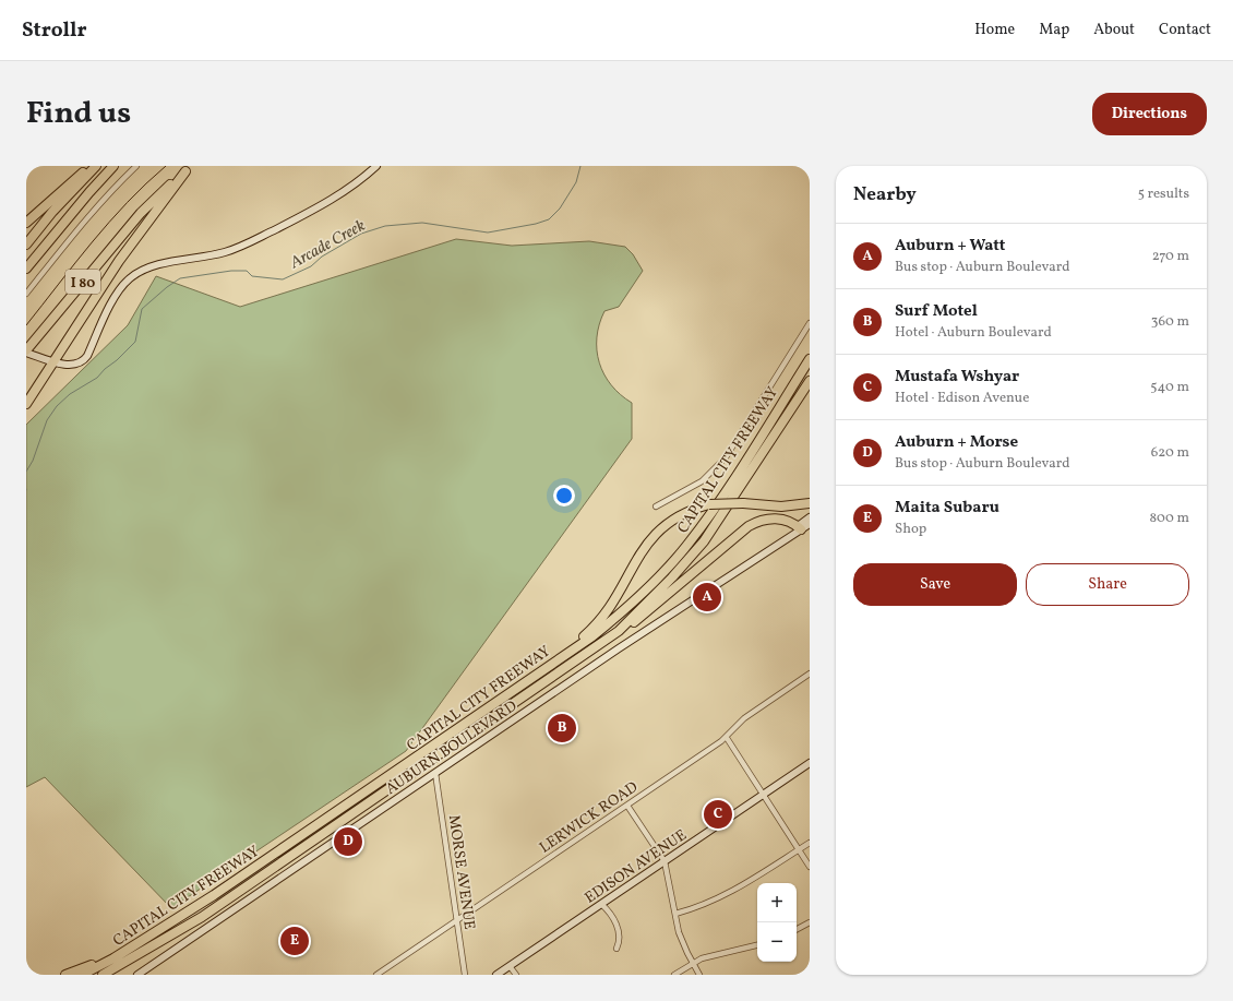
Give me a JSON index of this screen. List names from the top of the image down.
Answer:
{
  "streets": {
    "highway": ["I 80", "CAPITAL CITY FREEWAY"],
    "main road": ["AUBURN BOULEVARD", "EDISON AVENUE"],
    "street": ["LERWICK ROAD", "MORSE AVENUE"]
  },
  "crossings": [
    ["AUBURN BOULEVARD", "MORSE AVENUE"],
    ["LERWICK ROAD", "MORSE AVENUE"]
  ],
  "water": ["Arcade Creek"],
  "page": {
    "header": "Strollr",
    "nav": [
      "Home",
      "Map",
      "About",
      "Contact"
    ],
    "title": "Find us",
    "buttons": [
      "Directions",
      ["Save", "Share"]
    ],
    "heading": ["Nearby", "5 results"],
    "list": [
      {
        "mark": "A",
        "name": "Auburn + Watt",
        "note": "Bus stop · Auburn Boulevard",
        "value": "270 m"
      },
      {
        "mark": "B",
        "name": "Surf Motel",
        "note": "Hotel · Auburn Boulevard",
        "value": "360 m"
      },
      {
        "mark": "C",
        "name": "Mustafa Wshyar",
        "note": "Hotel · Edison Avenue",
        "value": "540 m"
      },
      {
        "mark": "D",
        "name": "Auburn + Morse",
        "note": "Bus stop · Auburn Boulevard",
        "value": "620 m"
      },
      {
        "mark": "E",
        "name": "Maita Subaru",
        "note": "Shop",
        "value": "800 m"
      }
    ],
    "pins": [
      "A",
      "B",
      "C",
      "D",
      "E"
    ],
    "map_buttons": ["+", "−"]
  }
}
